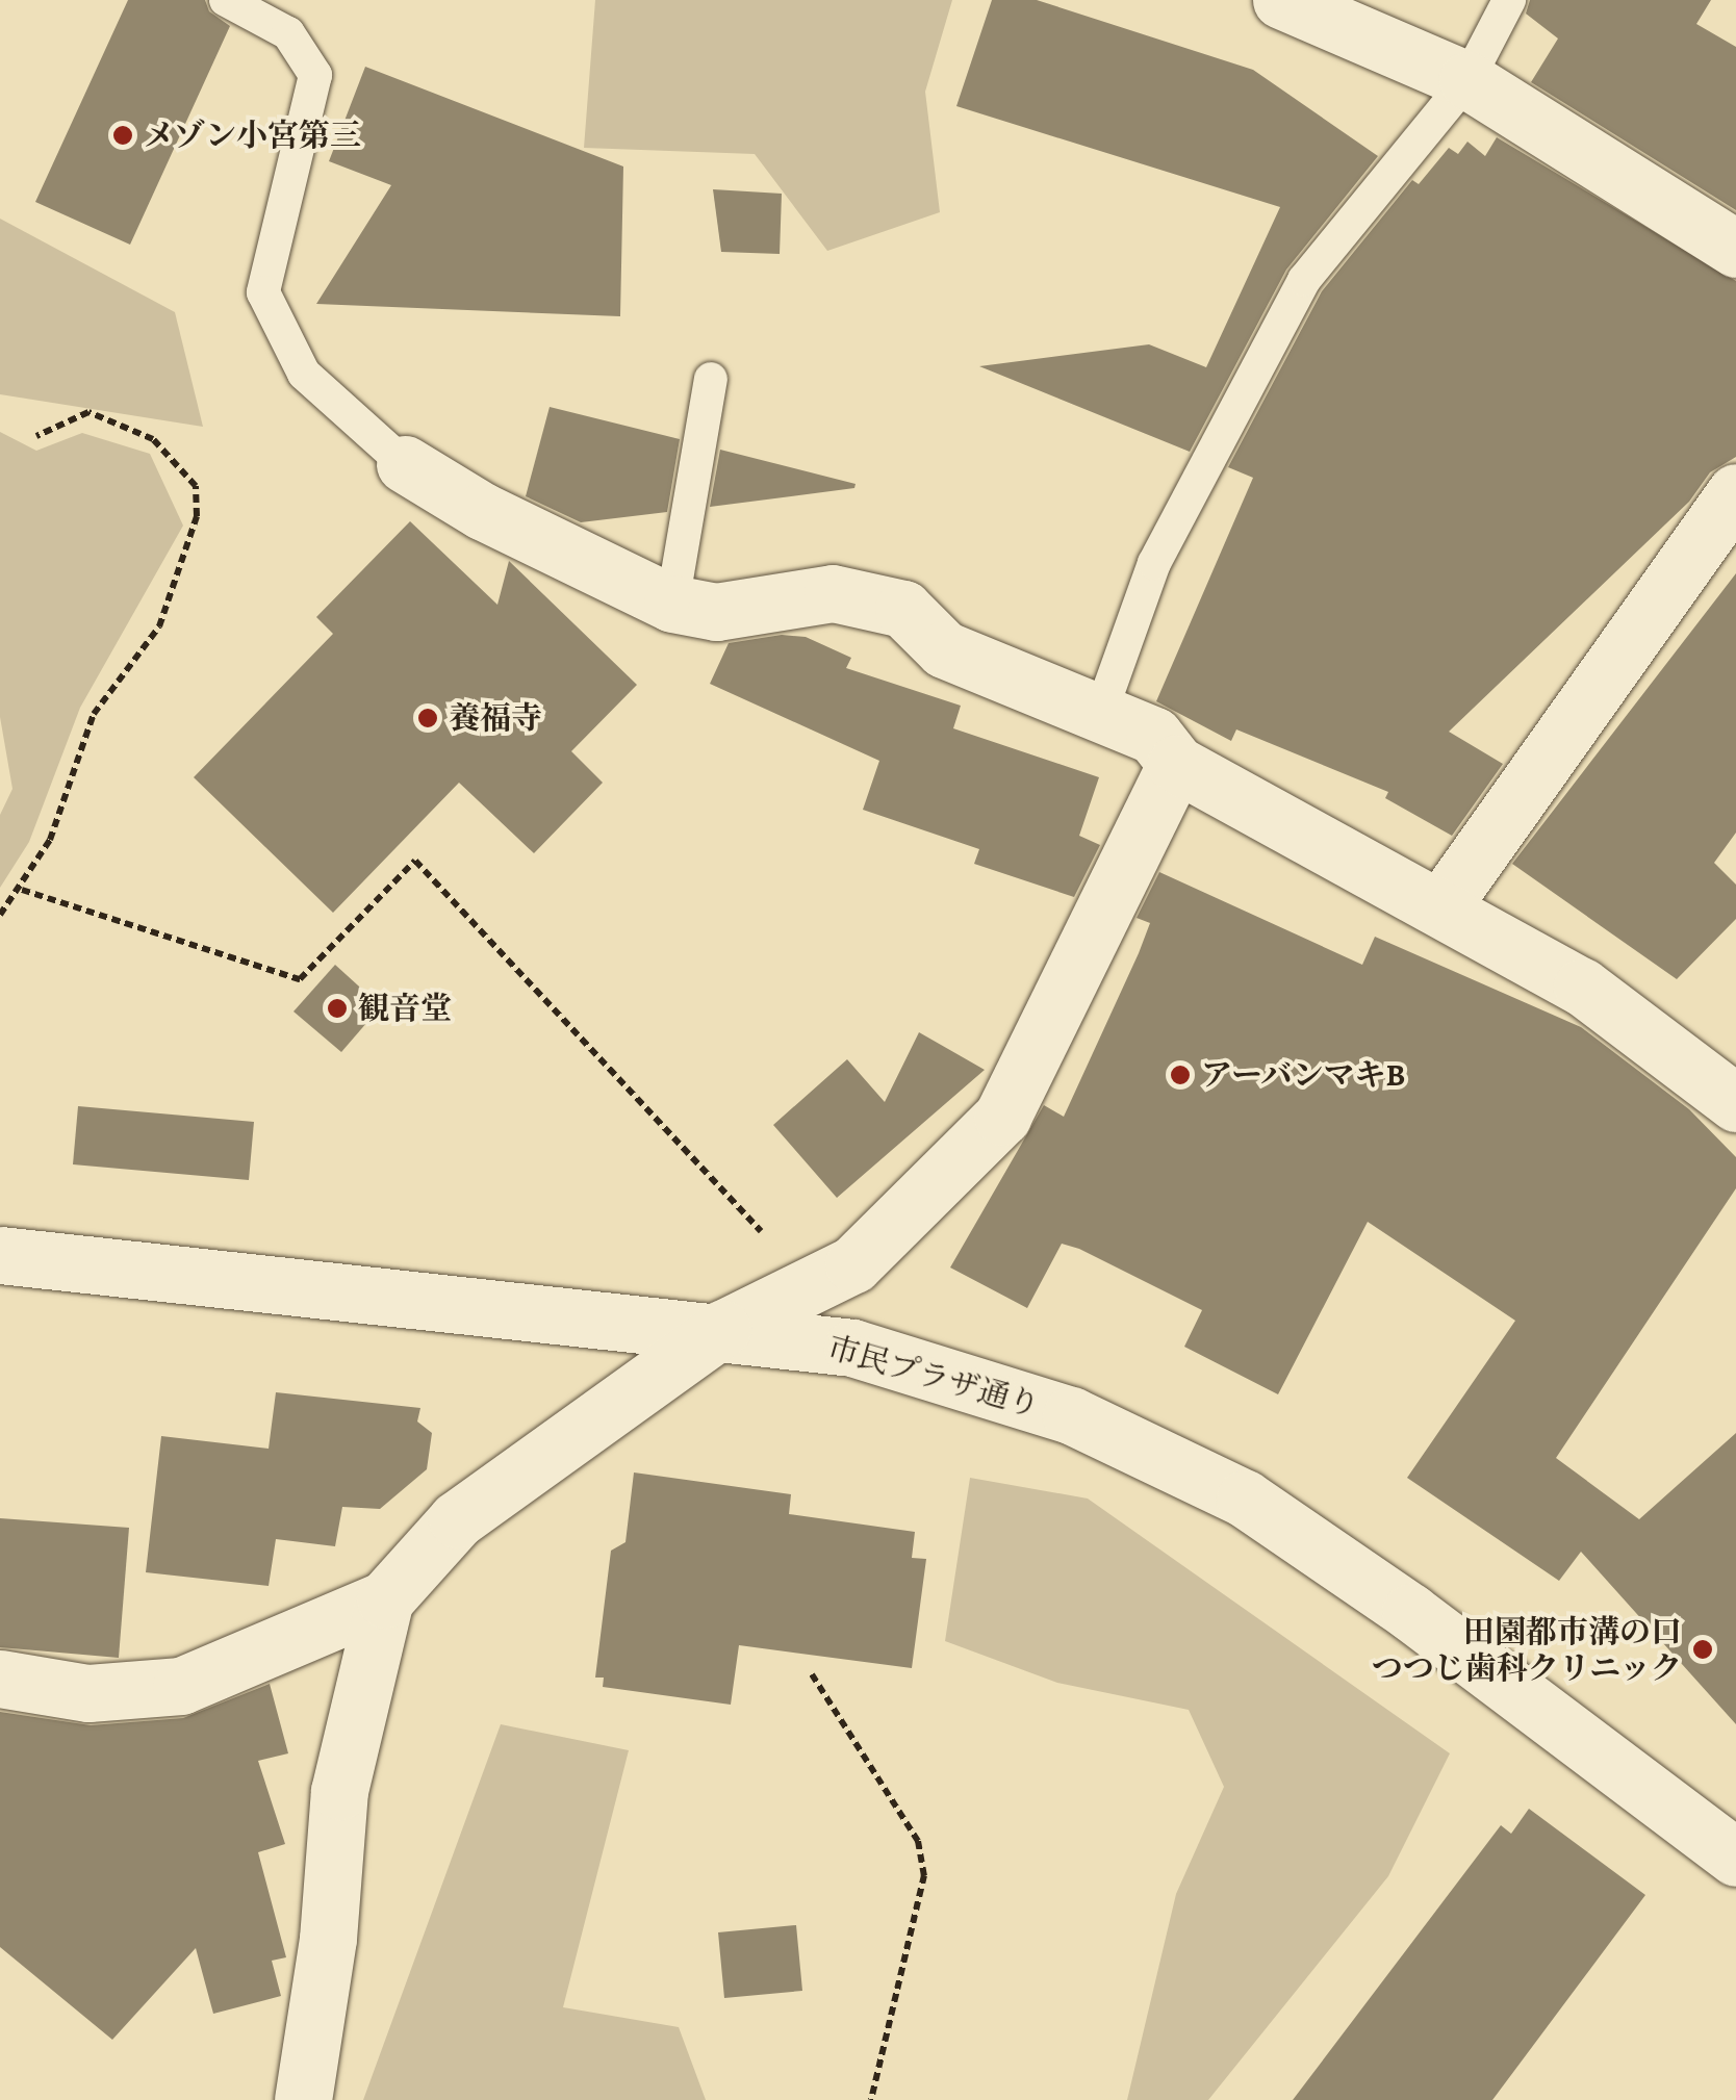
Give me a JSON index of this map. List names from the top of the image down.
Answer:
{
  "streets": {
    "street": ["市民プラザ通り"]
  },
  "places": [
    "メゾン小宮第三",
    "養福寺",
    "観音堂",
    "アーバンマキB",
    "田園都市溝の口 つつじ歯科クリニック"
  ]
}
